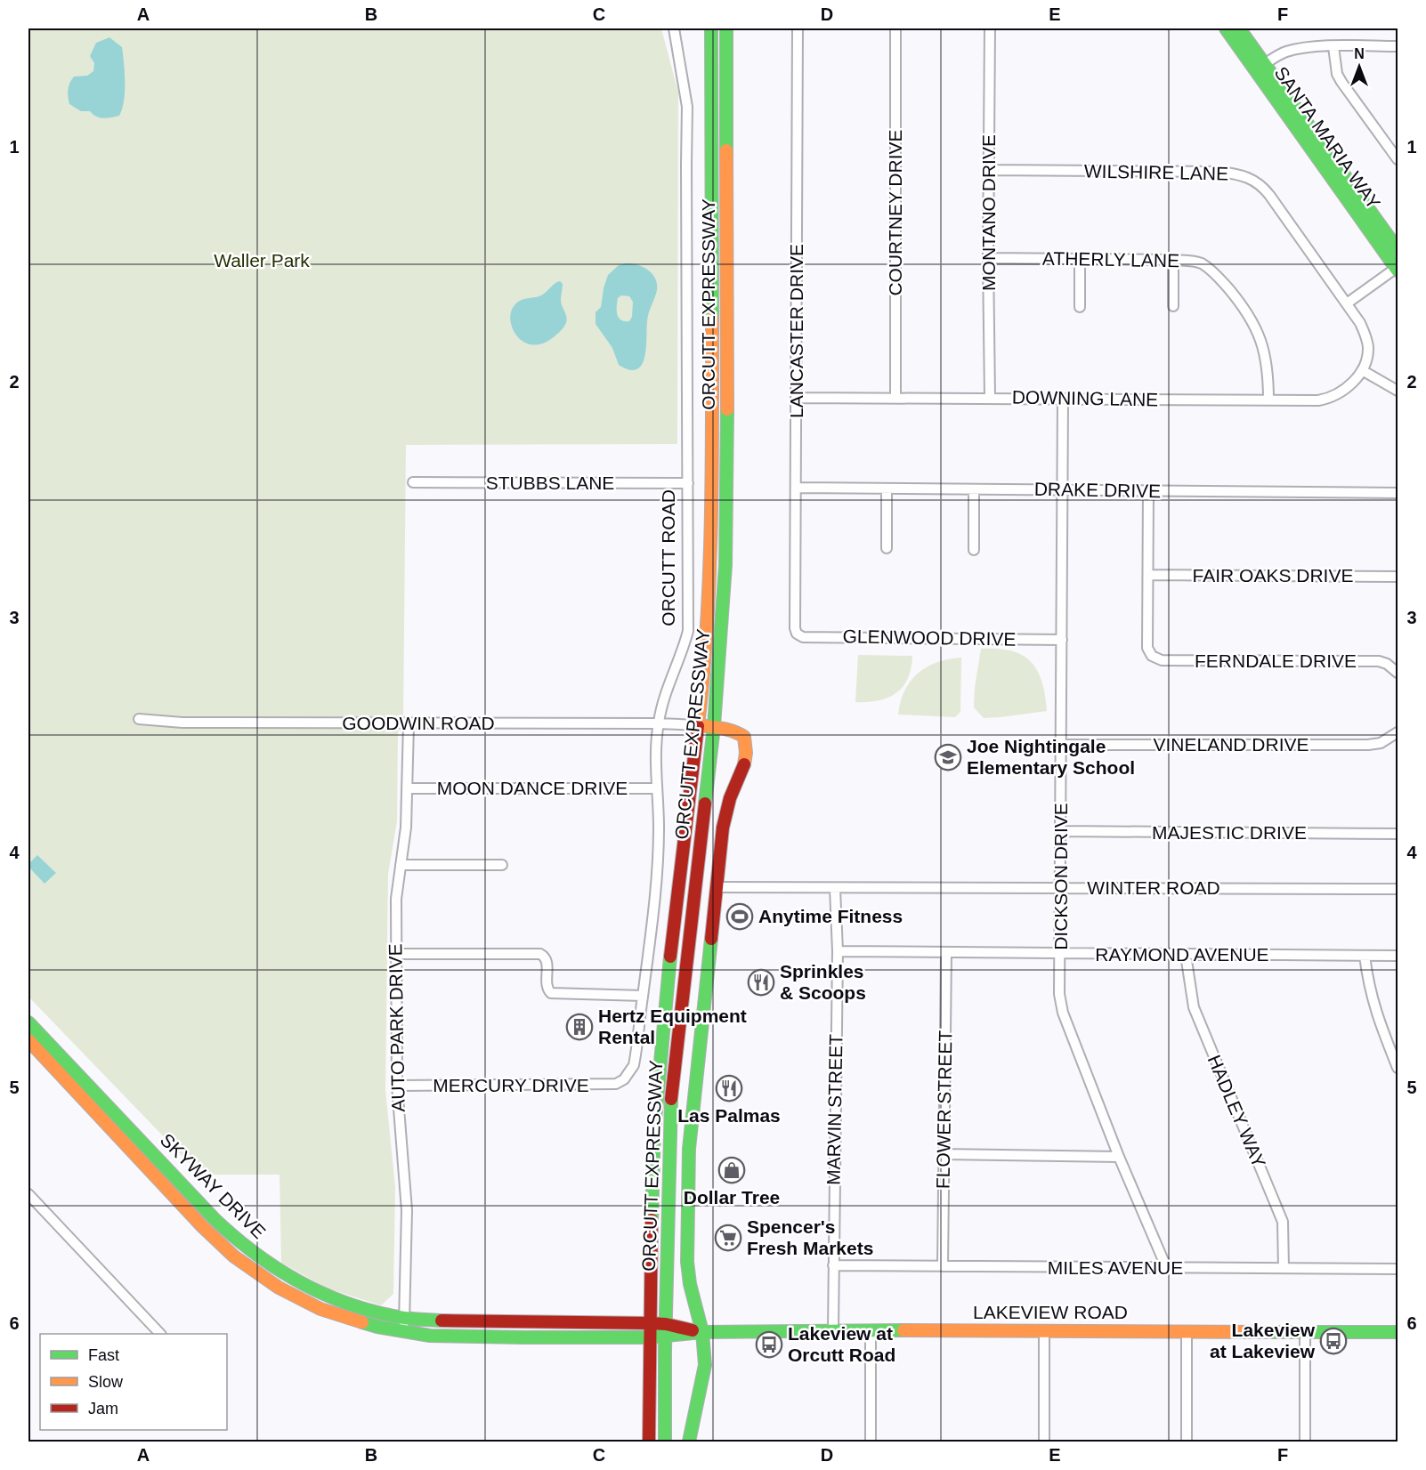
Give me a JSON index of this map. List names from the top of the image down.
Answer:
{
  "streets": {
    "main road": [
      "SANTA MARIA WAY",
      "ORCUTT EXPRESSWAY",
      "SKYWAY DRIVE",
      "LAKEVIEW ROAD"
    ],
    "street": [
      "WILSHIRE LANE",
      "COURTNEY DRIVE",
      "MONTANO DRIVE",
      "ATHERLY LANE",
      "LANCASTER DRIVE",
      "DOWNING LANE",
      "STUBBS LANE",
      "DRAKE DRIVE",
      "ORCUTT ROAD",
      "FAIR OAKS DRIVE",
      "GLENWOOD DRIVE",
      "FERNDALE DRIVE",
      "GOODWIN ROAD",
      "VINELAND DRIVE",
      "MOON DANCE DRIVE",
      "MAJESTIC DRIVE",
      "DICKSON DRIVE",
      "WINTER ROAD",
      "RAYMOND AVENUE",
      "AUTO PARK DRIVE",
      "MERCURY DRIVE",
      "MARVIN STREET",
      "FLOWER STREET",
      "HADLEY WAY",
      "MILES AVENUE"
    ]
  },
  "crossings": [
    ["WILSHIRE LANE", "MONTANO DRIVE"],
    ["WILSHIRE LANE", "DOWNING LANE"],
    ["COURTNEY DRIVE", "DOWNING LANE"],
    ["MONTANO DRIVE", "ATHERLY LANE"],
    ["MONTANO DRIVE", "DOWNING LANE"],
    ["ATHERLY LANE", "DOWNING LANE"],
    ["ORCUTT EXPRESSWAY", "GOODWIN ROAD"],
    ["ORCUTT EXPRESSWAY", "SKYWAY DRIVE"],
    ["ORCUTT EXPRESSWAY", "LAKEVIEW ROAD"],
    ["LANCASTER DRIVE", "DOWNING LANE"],
    ["LANCASTER DRIVE", "DRAKE DRIVE"],
    ["LANCASTER DRIVE", "GLENWOOD DRIVE"],
    ["DOWNING LANE", "DICKSON DRIVE"],
    ["STUBBS LANE", "ORCUTT ROAD"],
    ["DRAKE DRIVE", "DICKSON DRIVE"],
    ["ORCUTT ROAD", "GOODWIN ROAD"],
    ["ORCUTT ROAD", "MOON DANCE DRIVE"],
    ["ORCUTT ROAD", "MERCURY DRIVE"],
    ["FAIR OAKS DRIVE", "FERNDALE DRIVE"],
    ["GLENWOOD DRIVE", "DICKSON DRIVE"],
    ["GOODWIN ROAD", "AUTO PARK DRIVE"],
    ["VINELAND DRIVE", "DICKSON DRIVE"],
    ["MOON DANCE DRIVE", "AUTO PARK DRIVE"],
    ["MAJESTIC DRIVE", "DICKSON DRIVE"],
    ["DICKSON DRIVE", "WINTER ROAD"],
    ["DICKSON DRIVE", "RAYMOND AVENUE"],
    ["DICKSON DRIVE", "MILES AVENUE"],
    ["WINTER ROAD", "MARVIN STREET"],
    ["RAYMOND AVENUE", "MARVIN STREET"],
    ["RAYMOND AVENUE", "FLOWER STREET"],
    ["RAYMOND AVENUE", "HADLEY WAY"],
    ["AUTO PARK DRIVE", "MERCURY DRIVE"],
    ["AUTO PARK DRIVE", "SKYWAY DRIVE"],
    ["MARVIN STREET", "MILES AVENUE"],
    ["MARVIN STREET", "LAKEVIEW ROAD"],
    ["FLOWER STREET", "MILES AVENUE"],
    ["HADLEY WAY", "MILES AVENUE"],
    ["SKYWAY DRIVE", "LAKEVIEW ROAD"]
  ],
  "parks": ["Waller Park"],
  "places": {
    "school or university": ["Joe Nightingale Elementary School"],
    "sports": ["Anytime Fitness"],
    "restaurant": ["Sprinkles & Scoops", "Las Palmas"],
    "building": ["Hertz Equipment Rental"],
    "shop": ["Dollar Tree"],
    "supermarket": ["Spencer's Fresh Markets"],
    "bus stop": ["Lakeview at Lakeview", "Lakeview at Orcutt Road"]
  },
  "legend": ["Fast", "Slow", "Jam"],
  "north": "top",
  "grid": {
    "columns": [
      "A",
      "B",
      "C",
      "D",
      "E",
      "F"
    ],
    "rows": [
      "1",
      "2",
      "3",
      "4",
      "5",
      "6"
    ]
  }
}
